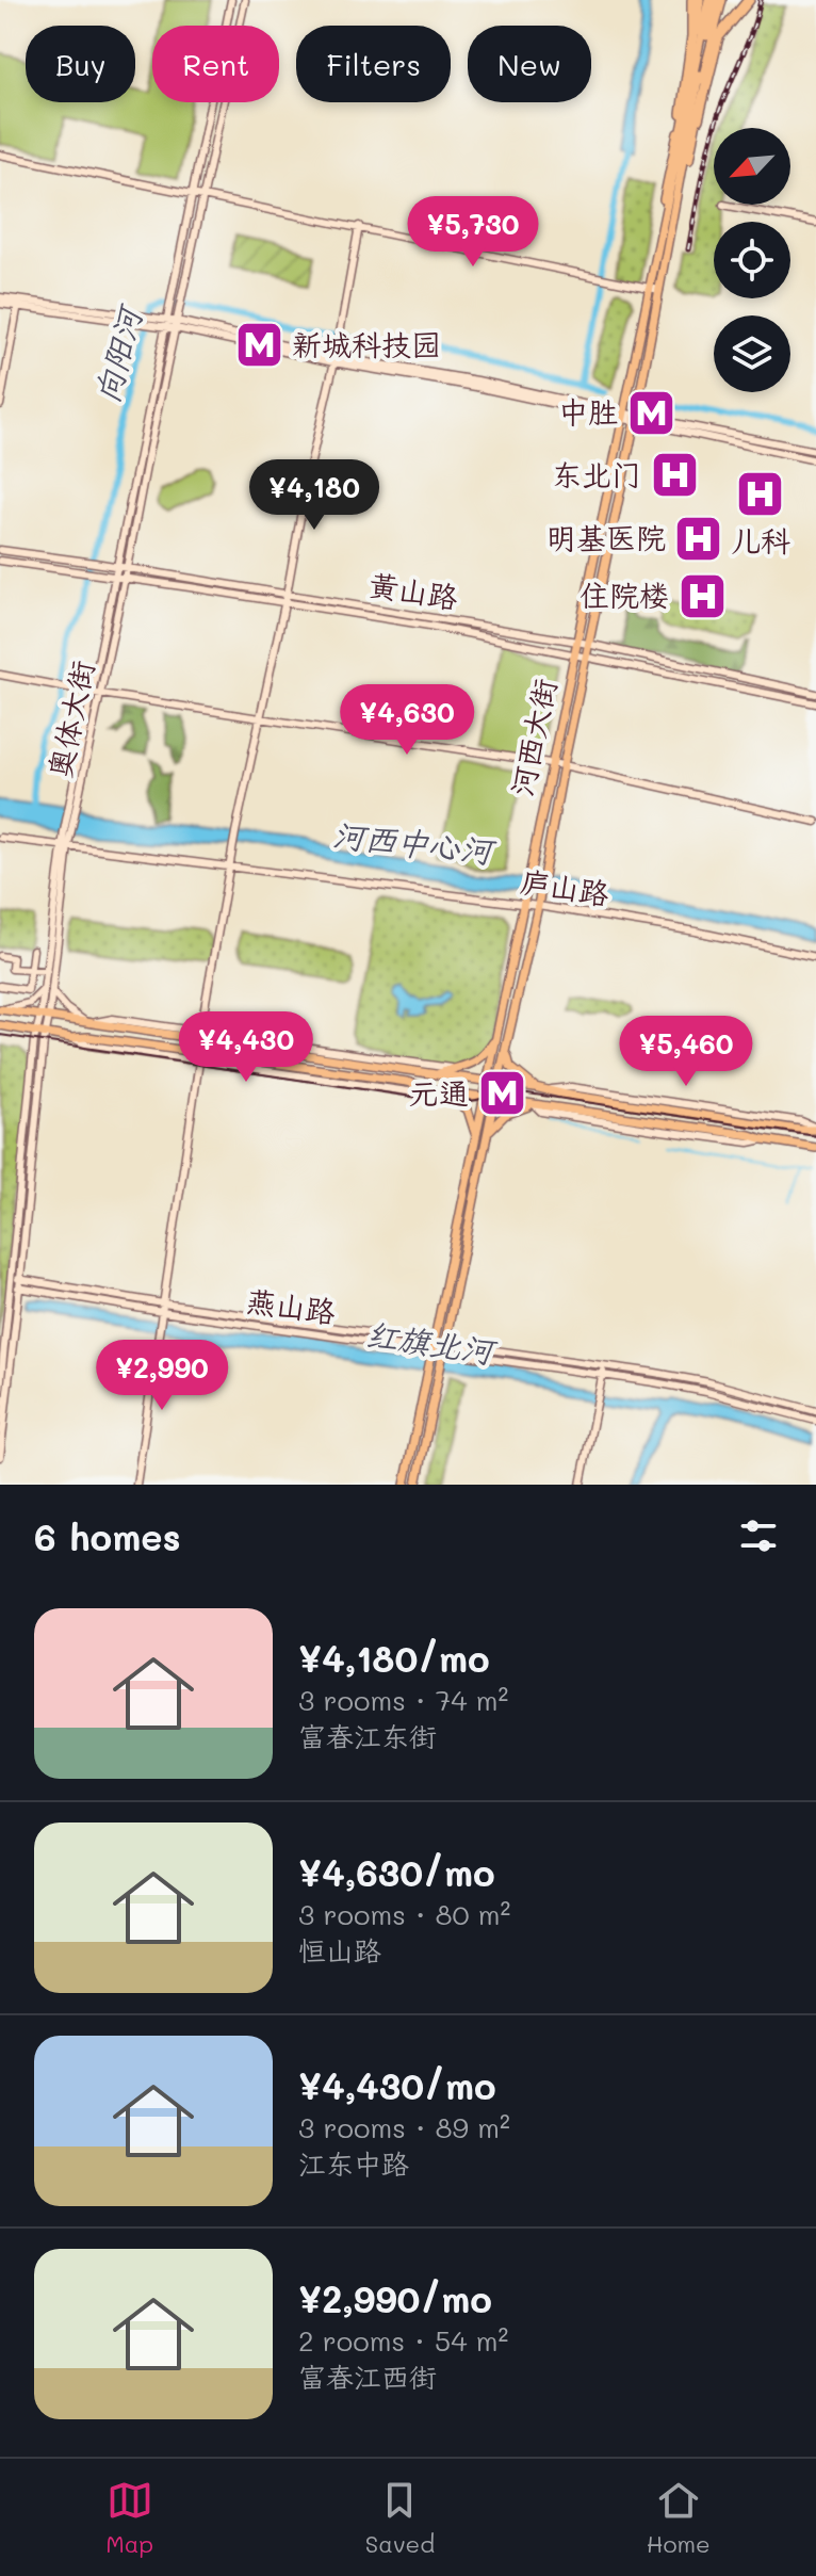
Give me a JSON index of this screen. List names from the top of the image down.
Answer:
{
  "streets": {
    "main road": [
      "黄山路",
      "奥体大街",
      "河西大街",
      "庐山路",
      "燕山路"
    ]
  },
  "crossings": [
    ["黄山路", "奥体大街"],
    ["黄山路", "河西大街"],
    ["奥体大街", "庐山路"],
    ["奥体大街", "燕山路"],
    ["河西大街", "庐山路"],
    ["河西大街", "燕山路"]
  ],
  "water": ["向阳河", "河西中心河", "红旗北河"],
  "places": {
    "metro station": ["新城科技园", "中胜", "元通"],
    "hospital": [
      "东北门",
      "儿科",
      "明基医院",
      "住院楼"
    ]
  },
  "north": "bottom left",
  "page": {
    "chip": [
      "Buy",
      "Rent",
      "Filters",
      "New"
    ],
    "price": [
      "¥5,730",
      "¥4,180",
      "¥4,630",
      "¥4,430",
      "¥5,460",
      "¥2,990"
    ],
    "heading": "6 homes",
    "list": [
      {
        "name": "¥4,180/mo",
        "note": "3 rooms · 74 m² · 富春江东街"
      },
      {
        "name": "¥4,630/mo",
        "note": "3 rooms · 80 m² · 恒山路"
      },
      {
        "name": "¥4,430/mo",
        "note": "3 rooms · 89 m² · 江东中路"
      },
      {
        "name": "¥2,990/mo",
        "note": "2 rooms · 54 m² · 富春江西街"
      }
    ],
    "tabs": ["Map", "Saved", "Home"]
  }
}
